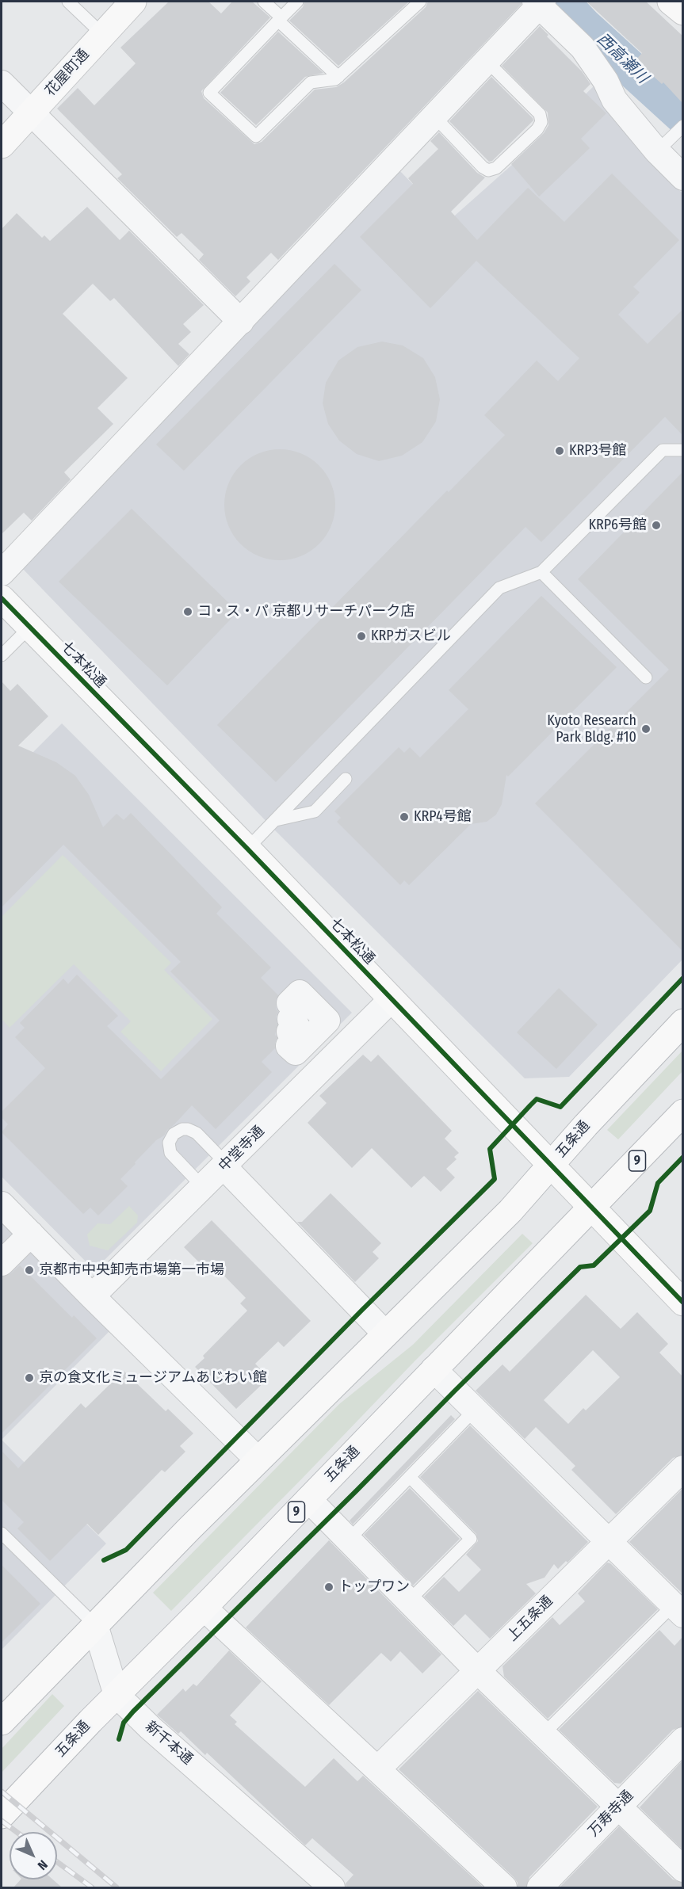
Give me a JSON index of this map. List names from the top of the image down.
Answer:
{
  "streets": {
    "main road": [
      "花屋町通",
      "七本松通",
      "五条通",
      "9"
    ],
    "street": [
      "中堂寺通",
      "上五条通",
      "新千本通",
      "万寿寺通"
    ]
  },
  "crossings": [
    ["七本松通", "五条通"],
    ["七本松通", "中堂寺通"],
    ["五条通", "新千本通"]
  ],
  "water": ["西高瀬川"],
  "places": [
    "KRP3号館",
    "KRP6号館",
    "コ・ス・パ 京都リサーチパーク店",
    "KRPガスビル",
    "Kyoto Research Park Bldg. #10",
    "KRP4号館",
    "京都市中央卸売市場第一市場",
    "京の食文化ミュージアムあじわい館",
    "トップワン"
  ],
  "north": "bottom right"
}
